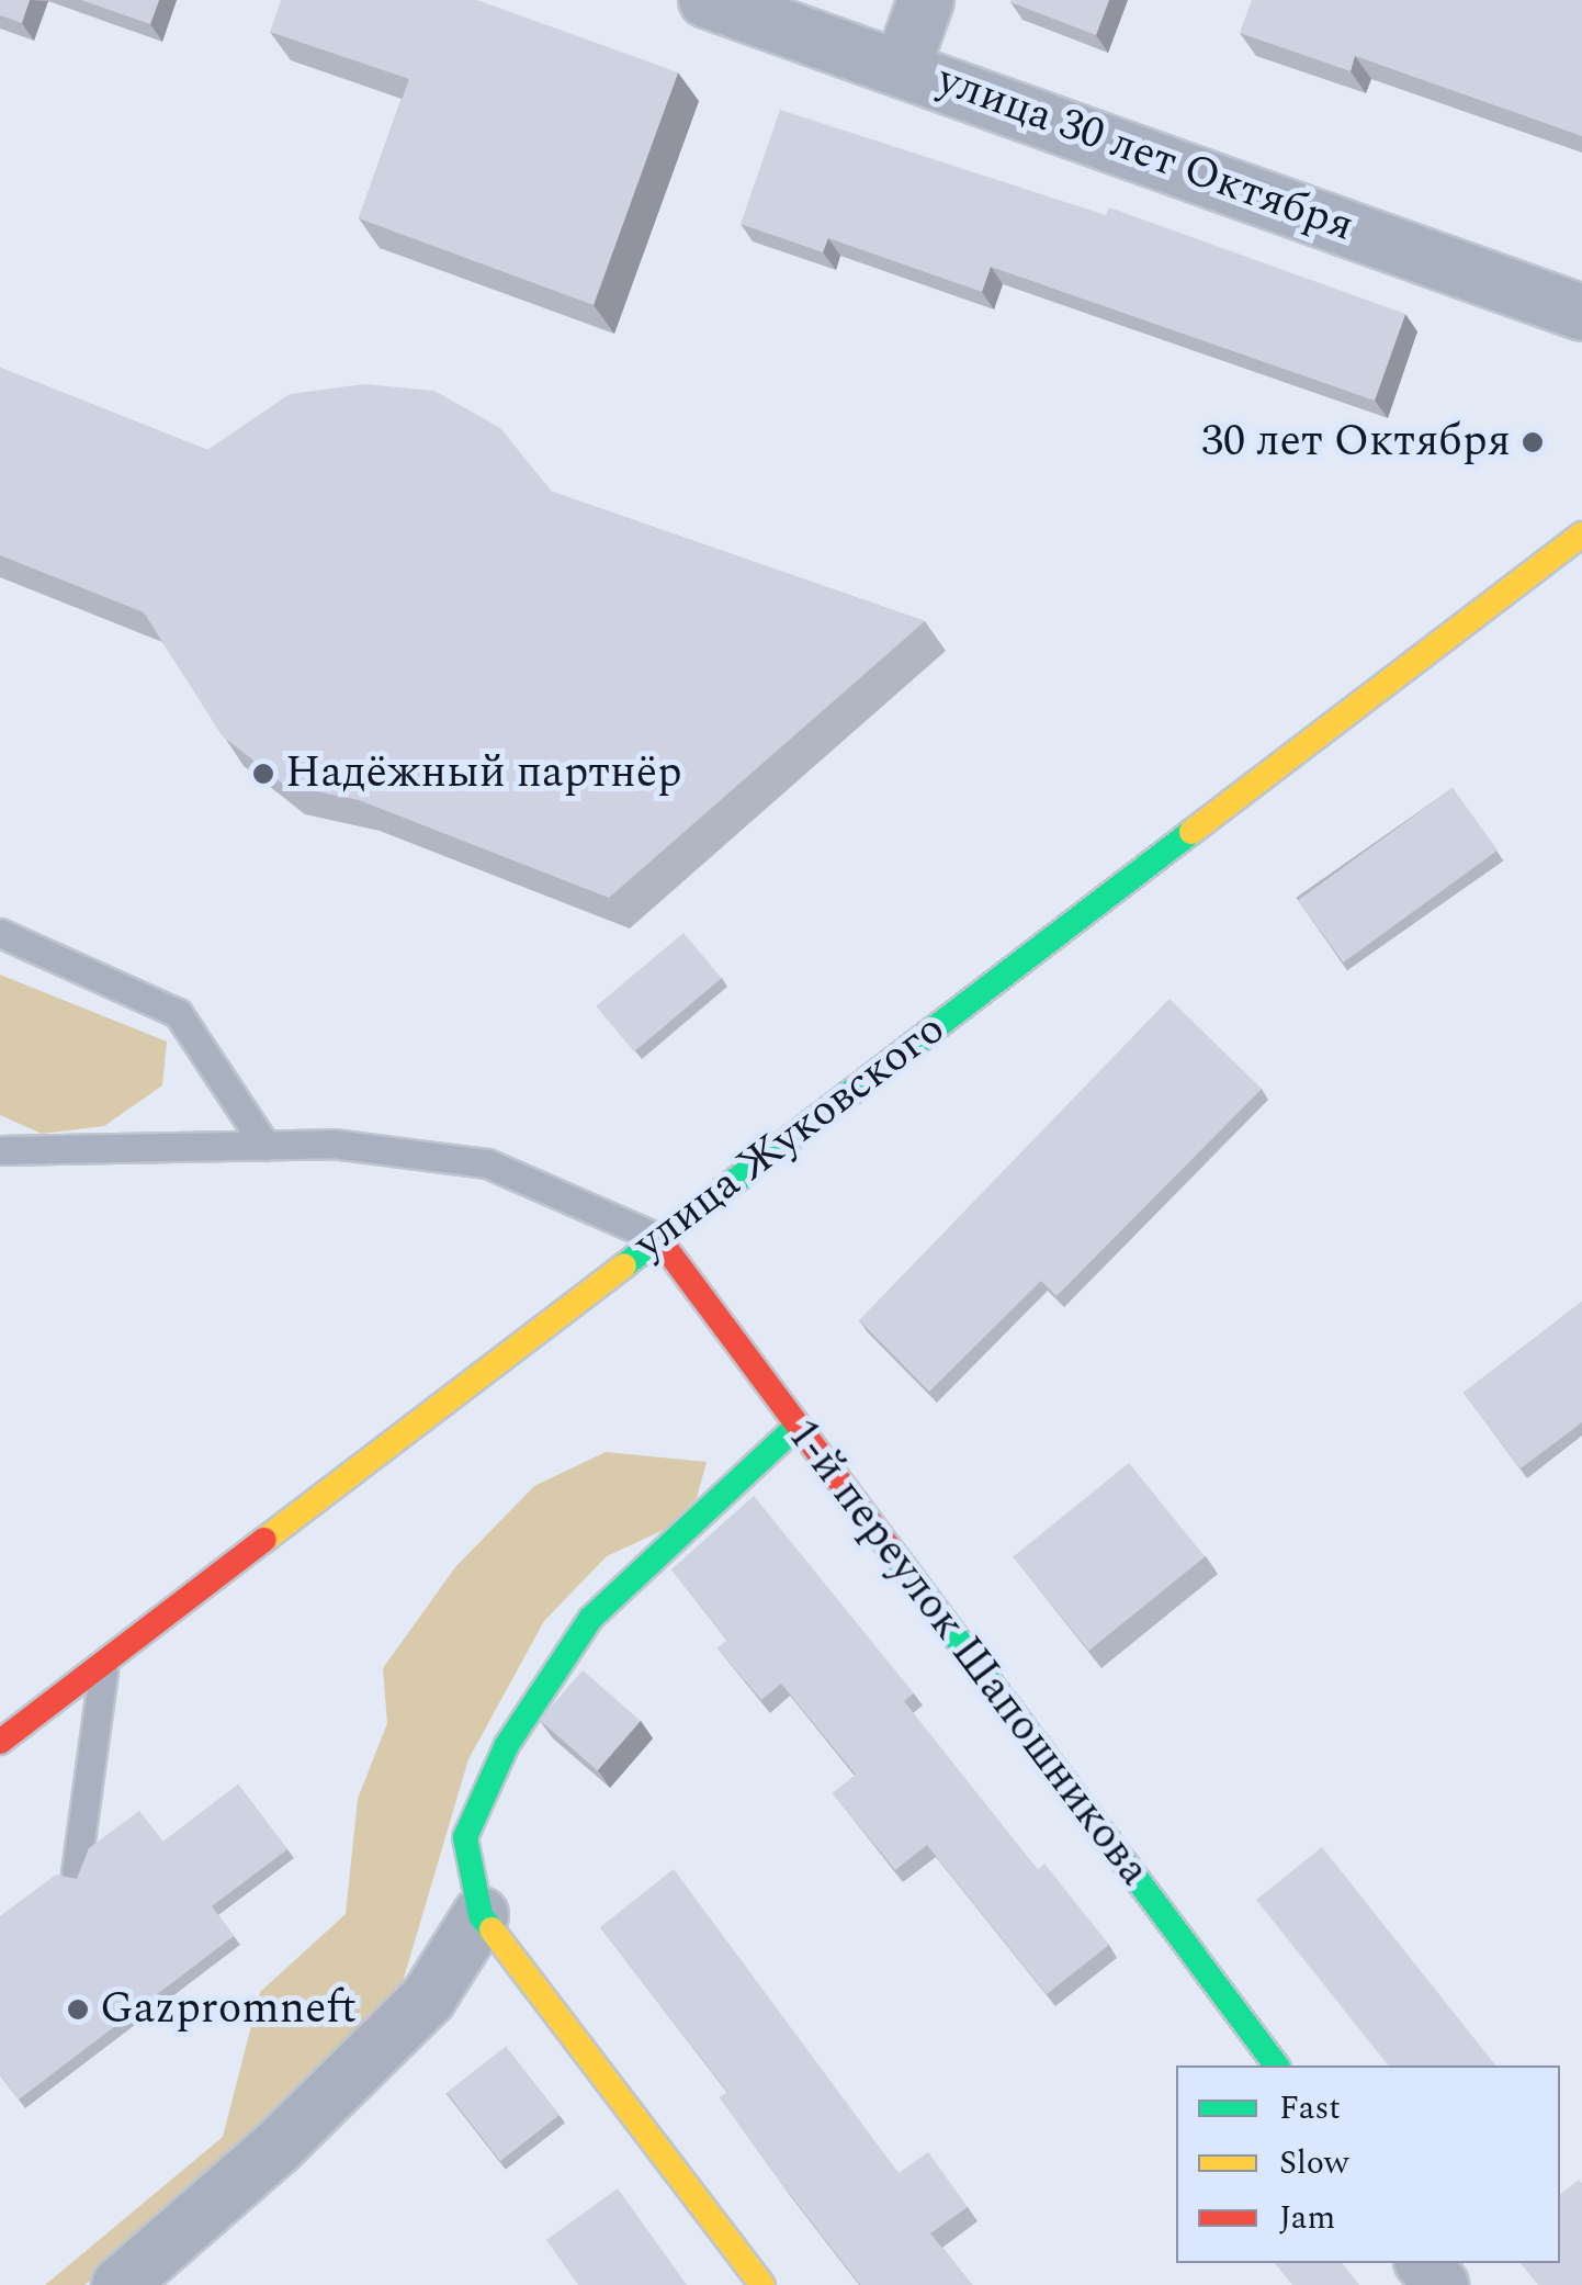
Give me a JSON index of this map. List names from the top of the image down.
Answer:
{
  "streets": {
    "street": ["улица 30 лет Октября", "улица Жуковского", "1-й переулок Шапошникова"]
  },
  "crossings": [
    ["улица Жуковского", "1-й переулок Шапошникова"]
  ],
  "places": ["30 лет Октября", "Надёжный партнёр", "Gazpromneft"],
  "legend": ["Fast", "Slow", "Jam"]
}
